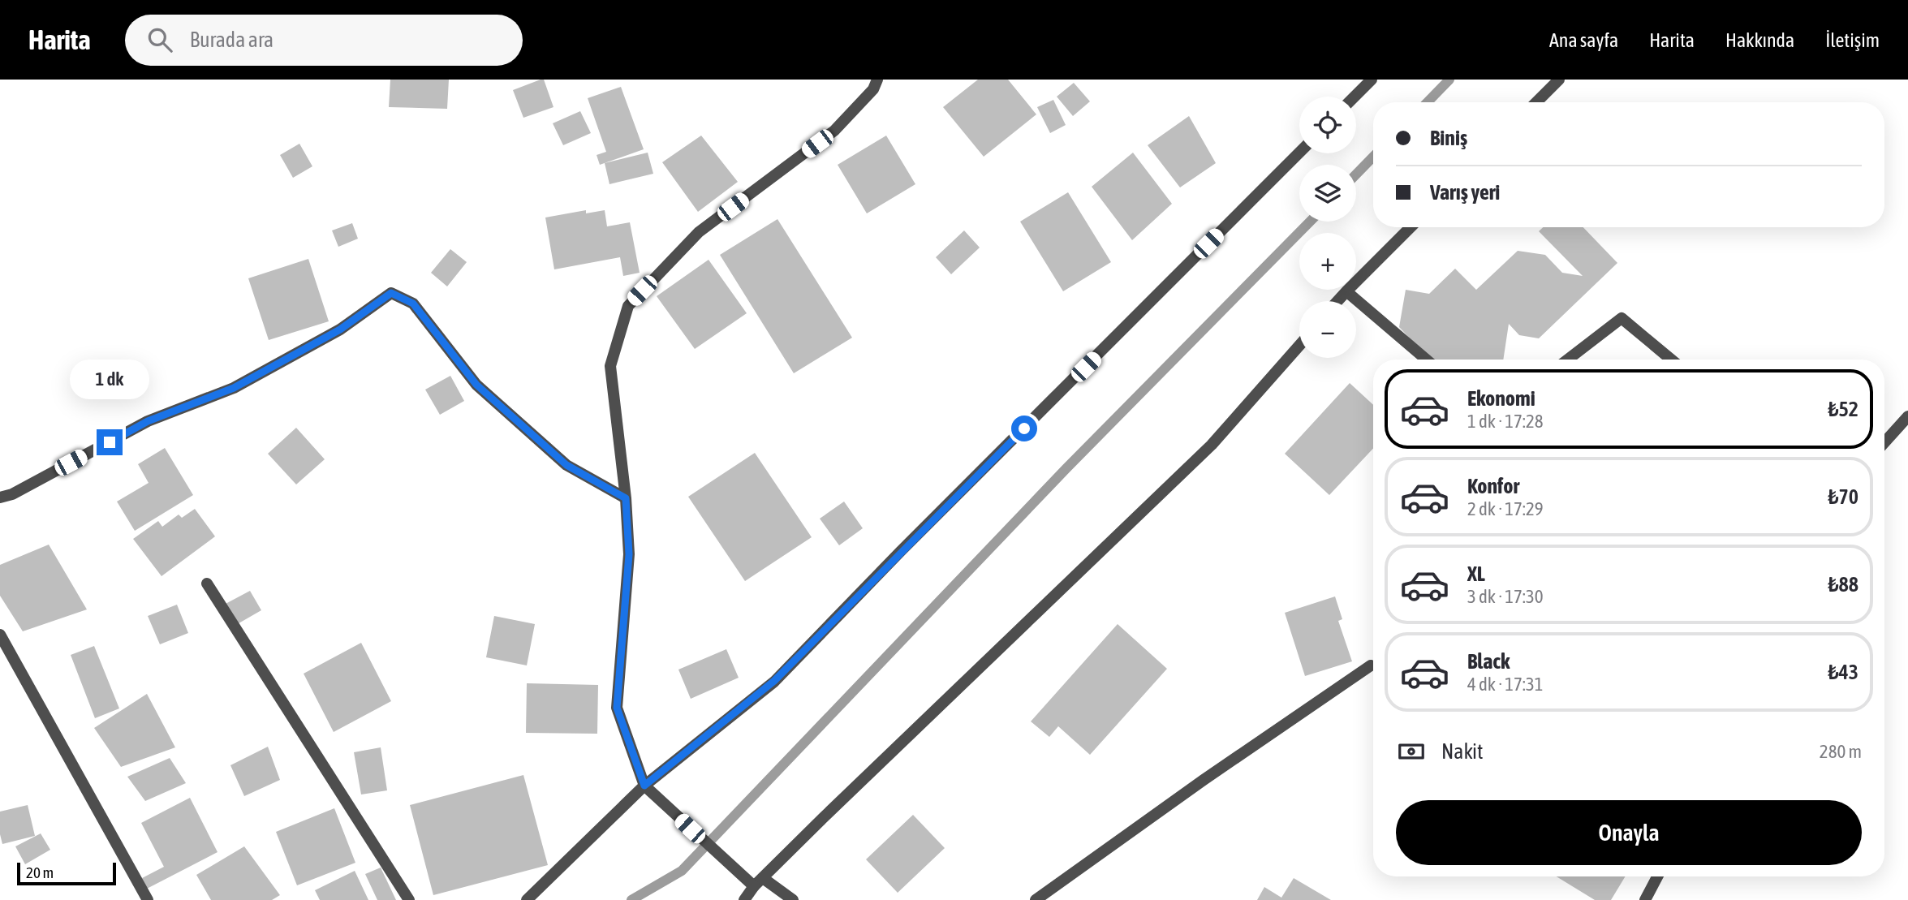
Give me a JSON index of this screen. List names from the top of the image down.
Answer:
{
  "scale_bar": "20 m",
  "page": {
    "header": "Harita",
    "search": "Burada ara",
    "nav": [
      "Ana sayfa",
      "Harita",
      "Hakkında",
      "İletişim"
    ],
    "map_buttons": ["+", "−"],
    "banner": ["Biniş", "Varış yeri"],
    "bubble": "1 dk",
    "list": [
      {
        "name": "Ekonomi",
        "note": "1 dk · 17:28",
        "value": "₺52"
      },
      {
        "name": "Konfor",
        "note": "2 dk · 17:29",
        "value": "₺70"
      },
      {
        "name": "XL",
        "note": "3 dk · 17:30",
        "value": "₺88"
      },
      {
        "name": "Black",
        "note": "4 dk · 17:31",
        "value": "₺43"
      }
    ],
    "pay": ["Nakit", "280 m"],
    "buttons": "Onayla",
    "scale": "20 m"
  }
}
